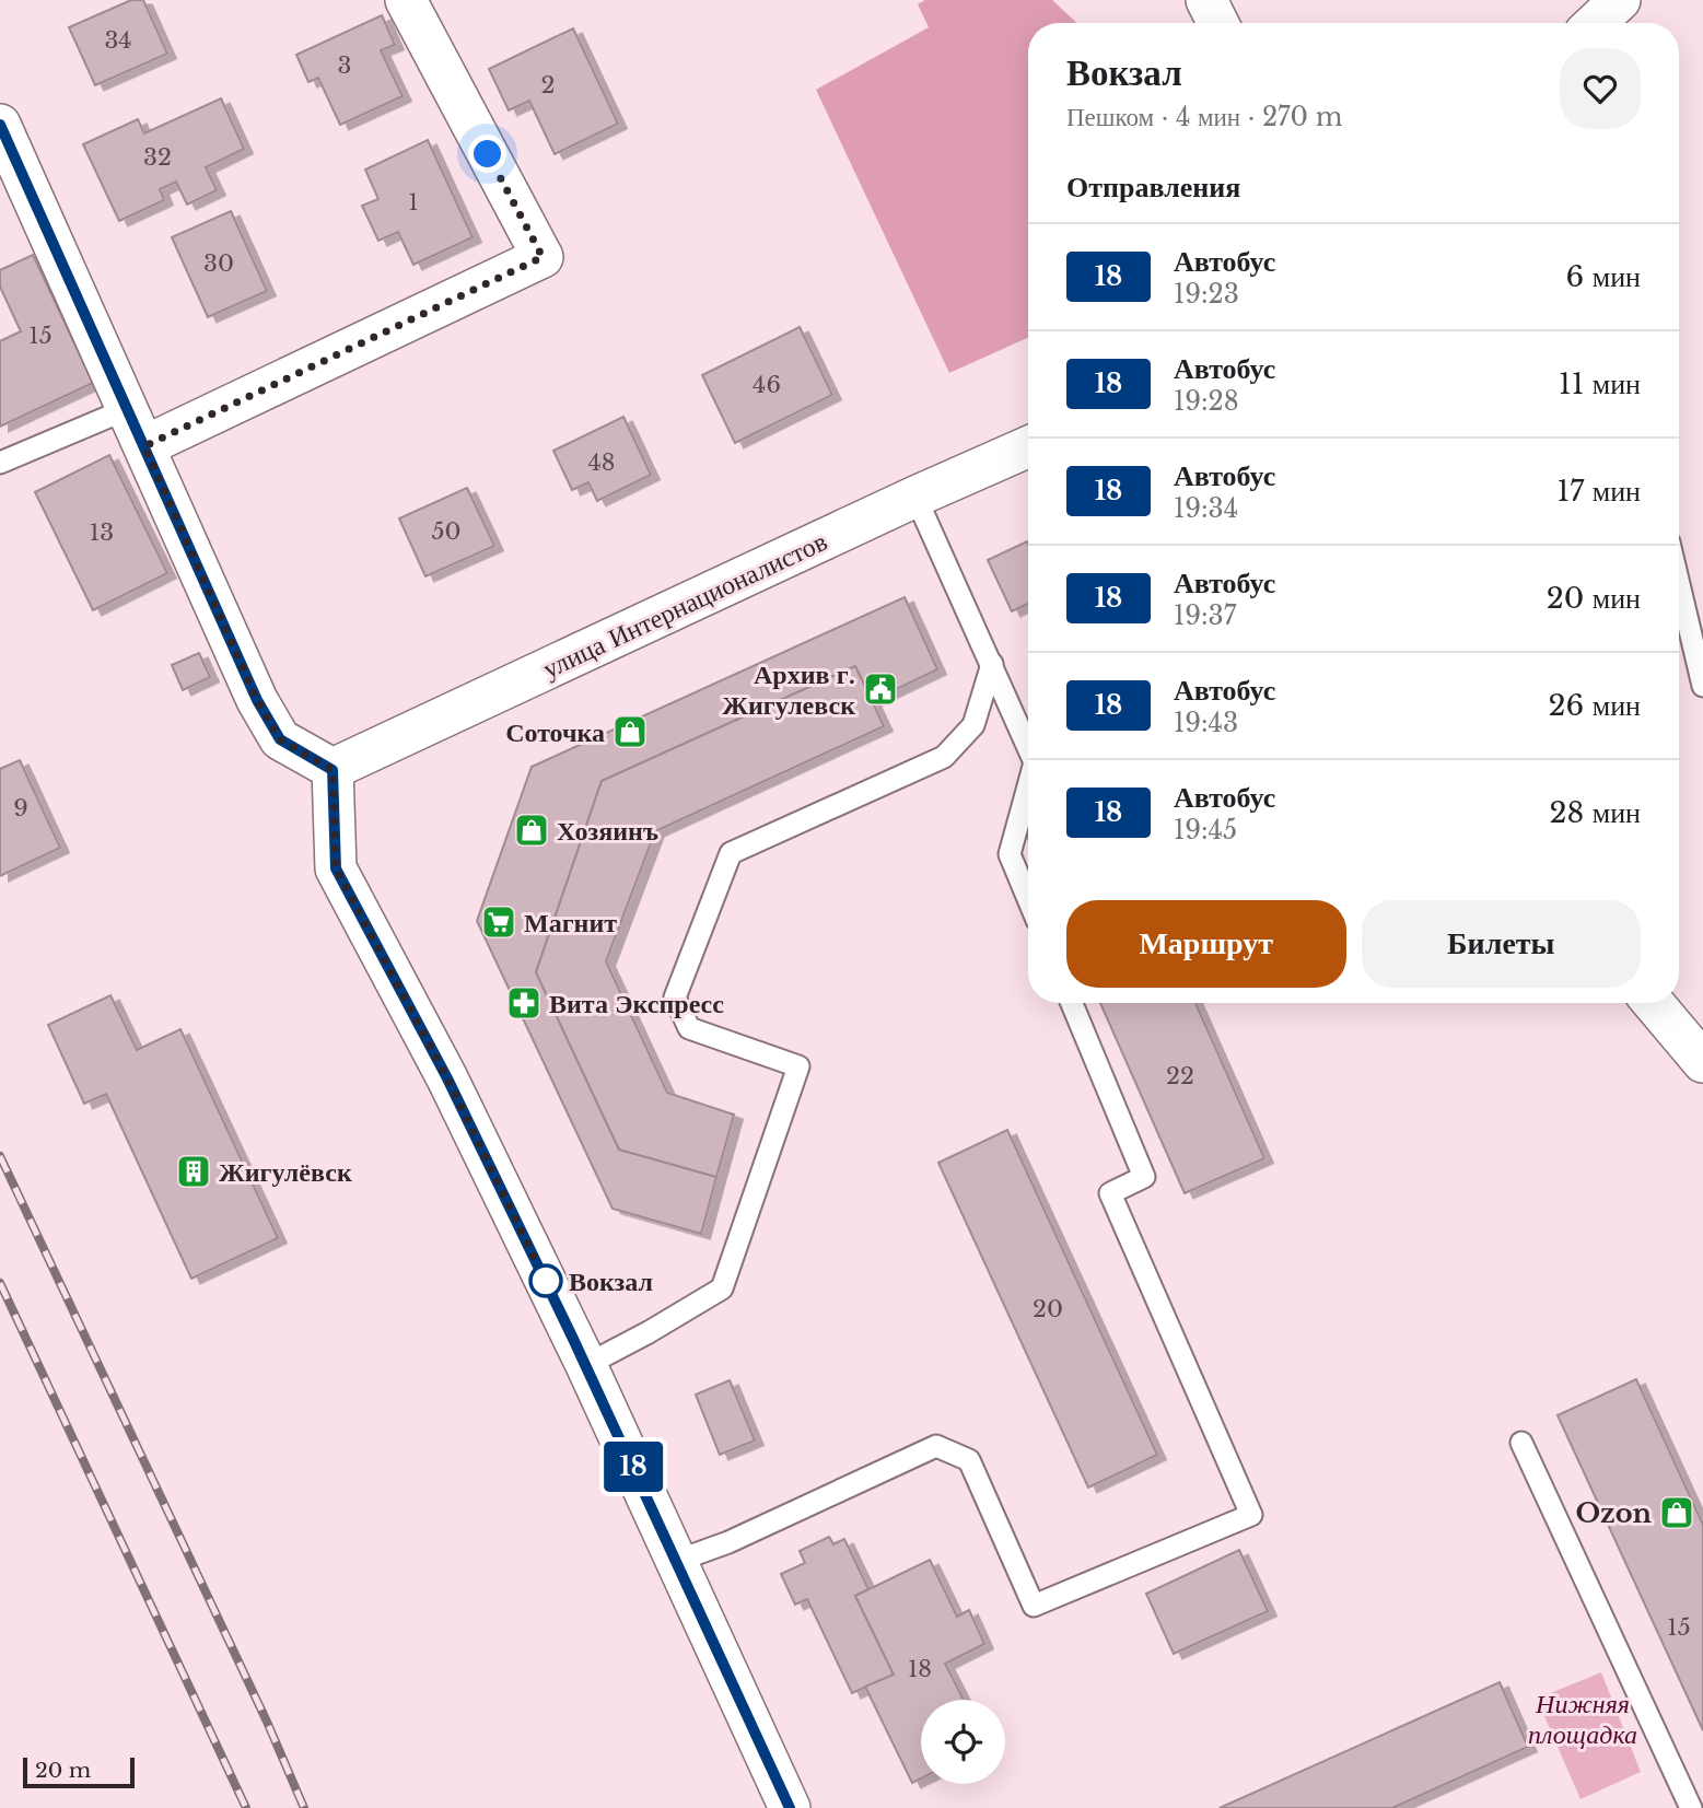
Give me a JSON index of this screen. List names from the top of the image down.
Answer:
{
  "streets": {
    "street": ["улица Интернационалистов"]
  },
  "parks": ["Нижняя площадка"],
  "places": {
    "public building": ["Архив г. Жигулевск"],
    "shop": ["Соточка", "Хозяинъ", "Ozon"],
    "supermarket": ["Магнит"],
    "pharmacy": ["Вита Экспресс"],
    "building": ["Жигулёвск"],
    "other": ["Вокзал"]
  },
  "lines": ["bus line 18"],
  "house_numbers": [
    "34",
    "3",
    "2",
    "32",
    "1",
    "30",
    "15",
    "46",
    "48",
    "50",
    "13",
    "9",
    "22",
    "20",
    "15",
    "18"
  ],
  "scale_bar": "20 m",
  "page": {
    "on_map": "18",
    "heading": [
      ["Вокзал", "Пешком · 4 мин · 270 m"],
      "Отправления"
    ],
    "list": [
      {
        "mark": "18",
        "name": "Автобус",
        "note": "19:23",
        "value": "6 мин"
      },
      {
        "mark": "18",
        "name": "Автобус",
        "note": "19:28",
        "value": "11 мин"
      },
      {
        "mark": "18",
        "name": "Автобус",
        "note": "19:34",
        "value": "17 мин"
      },
      {
        "mark": "18",
        "name": "Автобус",
        "note": "19:37",
        "value": "20 мин"
      },
      {
        "mark": "18",
        "name": "Автобус",
        "note": "19:43",
        "value": "26 мин"
      },
      {
        "mark": "18",
        "name": "Автобус",
        "note": "19:45",
        "value": "28 мин"
      }
    ],
    "buttons": ["Маршрут", "Билеты"],
    "scale": "20 m"
  }
}
